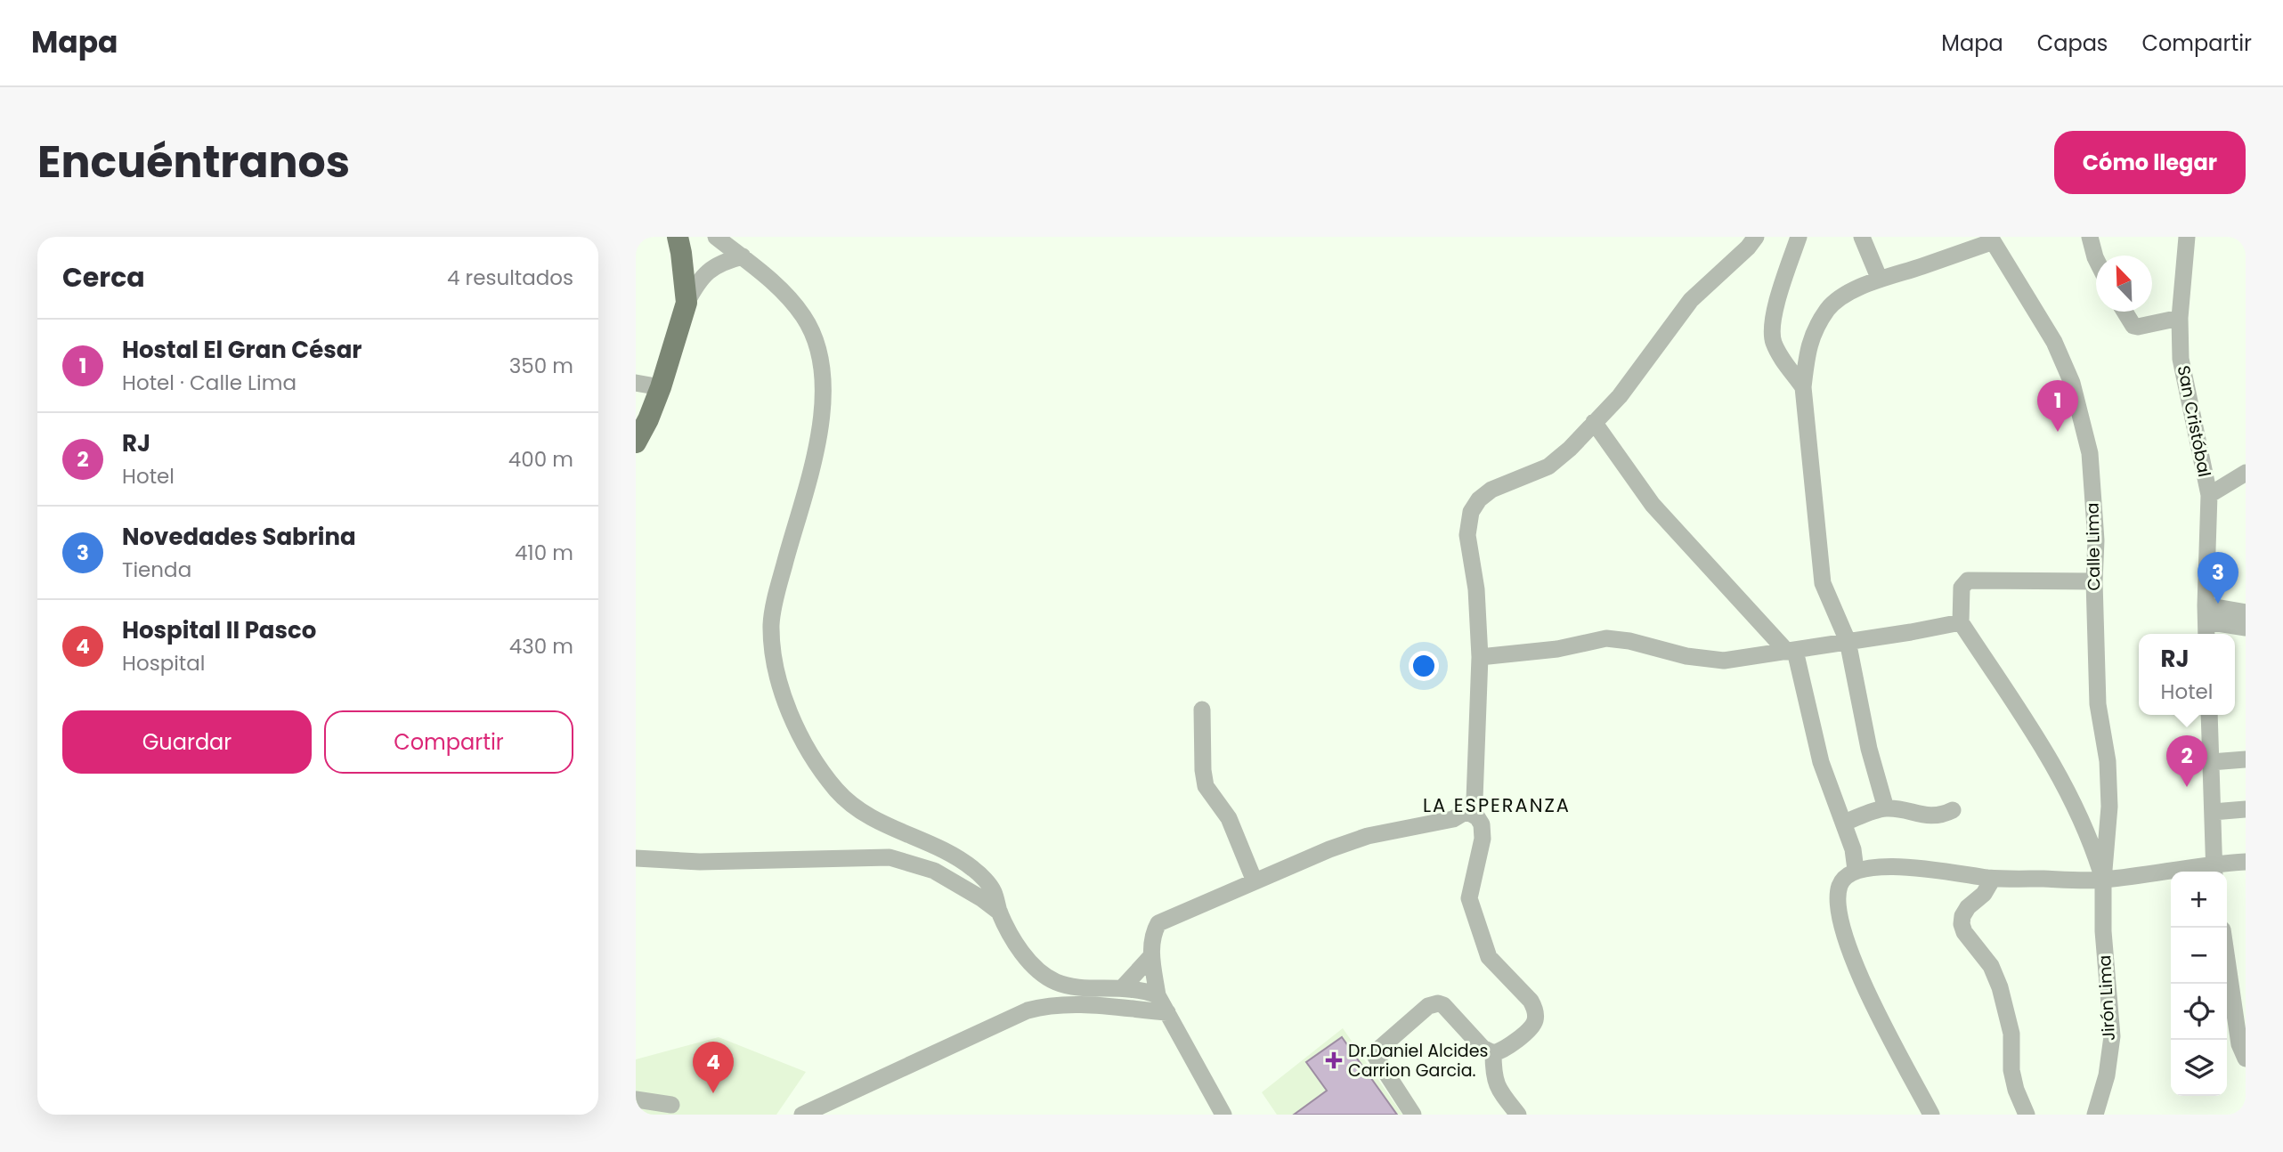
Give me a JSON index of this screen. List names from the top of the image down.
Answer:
{
  "streets": {
    "street": ["San Cristóbal", "Calle Lima", "Jirón Lima"]
  },
  "crossings": [
    ["Calle Lima", "Jirón Lima"]
  ],
  "districts": ["LA ESPERANZA"],
  "places": {
    "health": ["Dr.Daniel Alcides Carrion Garcia."]
  },
  "north": "top left",
  "page": {
    "header": "Mapa",
    "nav": ["Mapa", "Capas", "Compartir"],
    "title": "Encuéntranos",
    "buttons": [
      "Cómo llegar",
      ["Guardar", "Compartir"]
    ],
    "heading": ["Cerca", "4 resultados"],
    "list": [
      {
        "mark": "1",
        "name": "Hostal El Gran César",
        "note": "Hotel · Calle Lima",
        "value": "350 m"
      },
      {
        "mark": "2",
        "name": "RJ",
        "note": "Hotel",
        "value": "400 m"
      },
      {
        "mark": "3",
        "name": "Novedades Sabrina",
        "note": "Tienda",
        "value": "410 m"
      },
      {
        "mark": "4",
        "name": "Hospital II Pasco",
        "note": "Hospital",
        "value": "430 m"
      }
    ],
    "pins": [
      "1",
      "3",
      "2",
      "4"
    ],
    "popup": ["RJ", "Hotel"],
    "map_buttons": ["+", "−"]
  }
}
